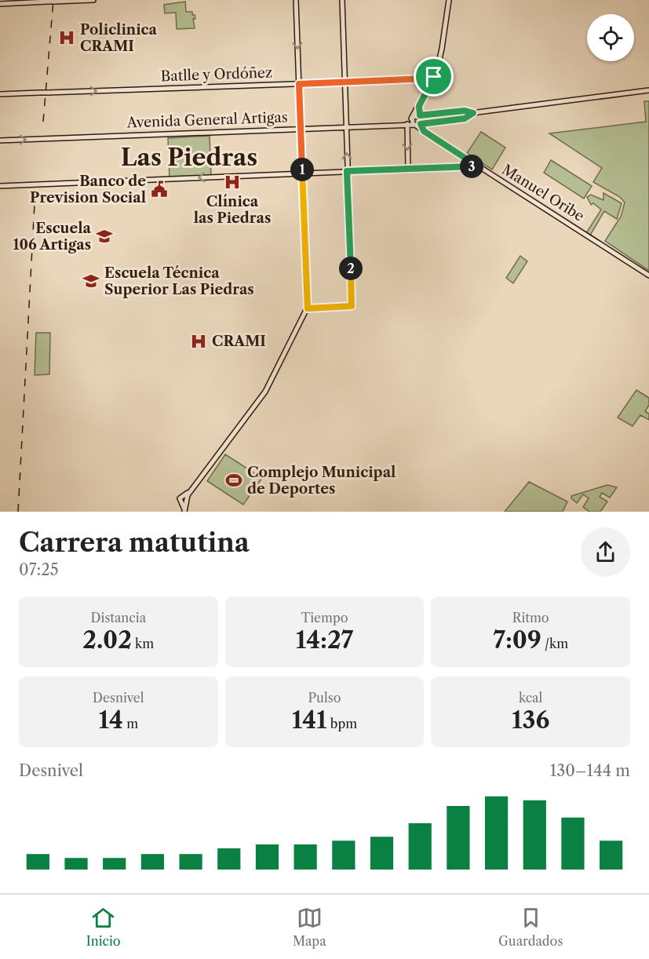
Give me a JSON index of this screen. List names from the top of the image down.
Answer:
{
  "streets": {
    "street": ["Batlle y Ordóñez", "Avenida General Artigas", "Manuel Oribe"]
  },
  "crossings": [
    ["Avenida General Artigas", "Manuel Oribe"]
  ],
  "one_way": ["Batlle y Ordóñez", "Avenida General Artigas"],
  "districts": ["Las Piedras"],
  "places": {
    "hospital": ["Policlinica CRAMI", "Clínica las Piedras", "CRAMI"],
    "public building": ["Banco de Prevision Social"],
    "school or university": ["Escuela 106 Artigas", "Escuela Técnica Superior Las Piedras"],
    "sports": ["Complejo Municipal de Deportes"]
  },
  "page": {
    "pins": ["3", "1", "2"],
    "heading": ["Carrera matutina", "07:25"],
    "stats": [
      ["Distancia", "2.02 km"],
      ["Tiempo", "14:27"],
      ["Ritmo", "7:09 /km"],
      ["Desnivel", "14 m"],
      ["Pulso", "141 bpm"],
      ["kcal", "136"]
    ],
    "chart": ["Desnivel", "130–144 m"],
    "tabs": ["Inicio", "Mapa", "Guardados"]
  }
}
